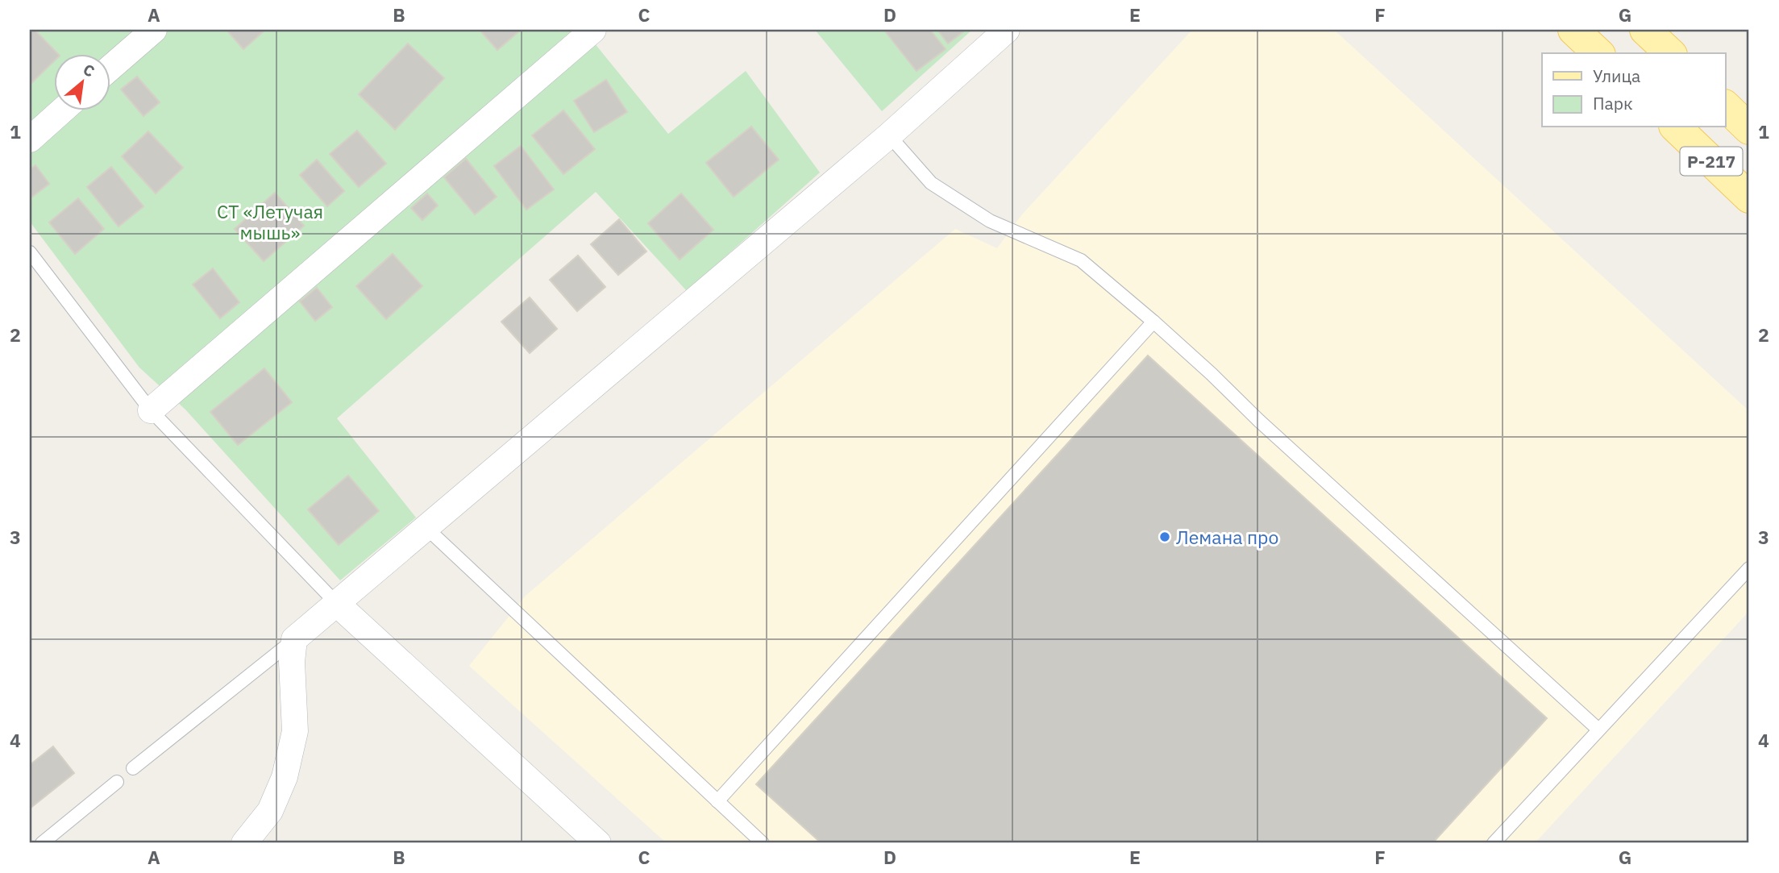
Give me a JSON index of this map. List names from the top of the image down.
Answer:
{
  "streets": {
    "main road": ["Р-217"]
  },
  "parks": ["СТ «Летучая мышь»"],
  "places": ["Лемана про"],
  "legend": ["Улица", "Парк"],
  "north": "top right",
  "grid": {
    "columns": [
      "A",
      "B",
      "C",
      "D",
      "E",
      "F",
      "G"
    ],
    "rows": [
      "1",
      "2",
      "3",
      "4"
    ]
  }
}
